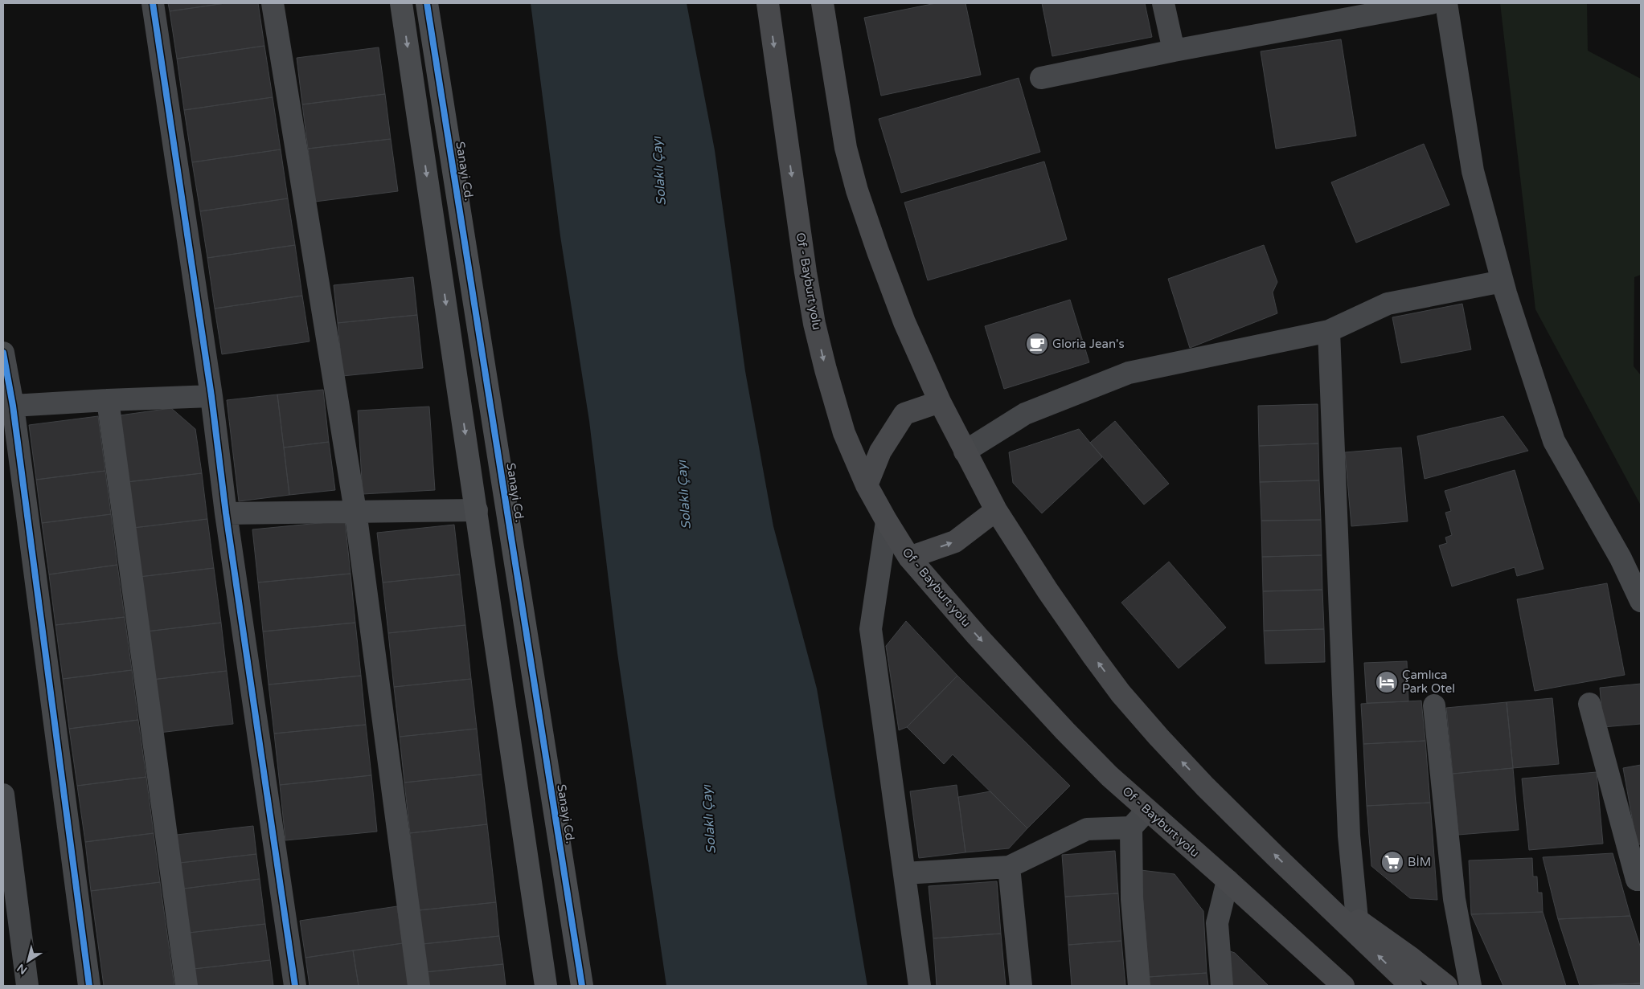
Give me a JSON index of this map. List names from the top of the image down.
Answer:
{
  "streets": {
    "highway": ["Of - Bayburt yolu"],
    "street": ["Sanayi Cd."]
  },
  "water": ["Solaklı Çayı"],
  "places": {
    "cafe": ["Gloria Jean's"],
    "hotel": ["Çamlıca Park Otel"],
    "supermarket": ["BİM"]
  },
  "north": "bottom left"
}
